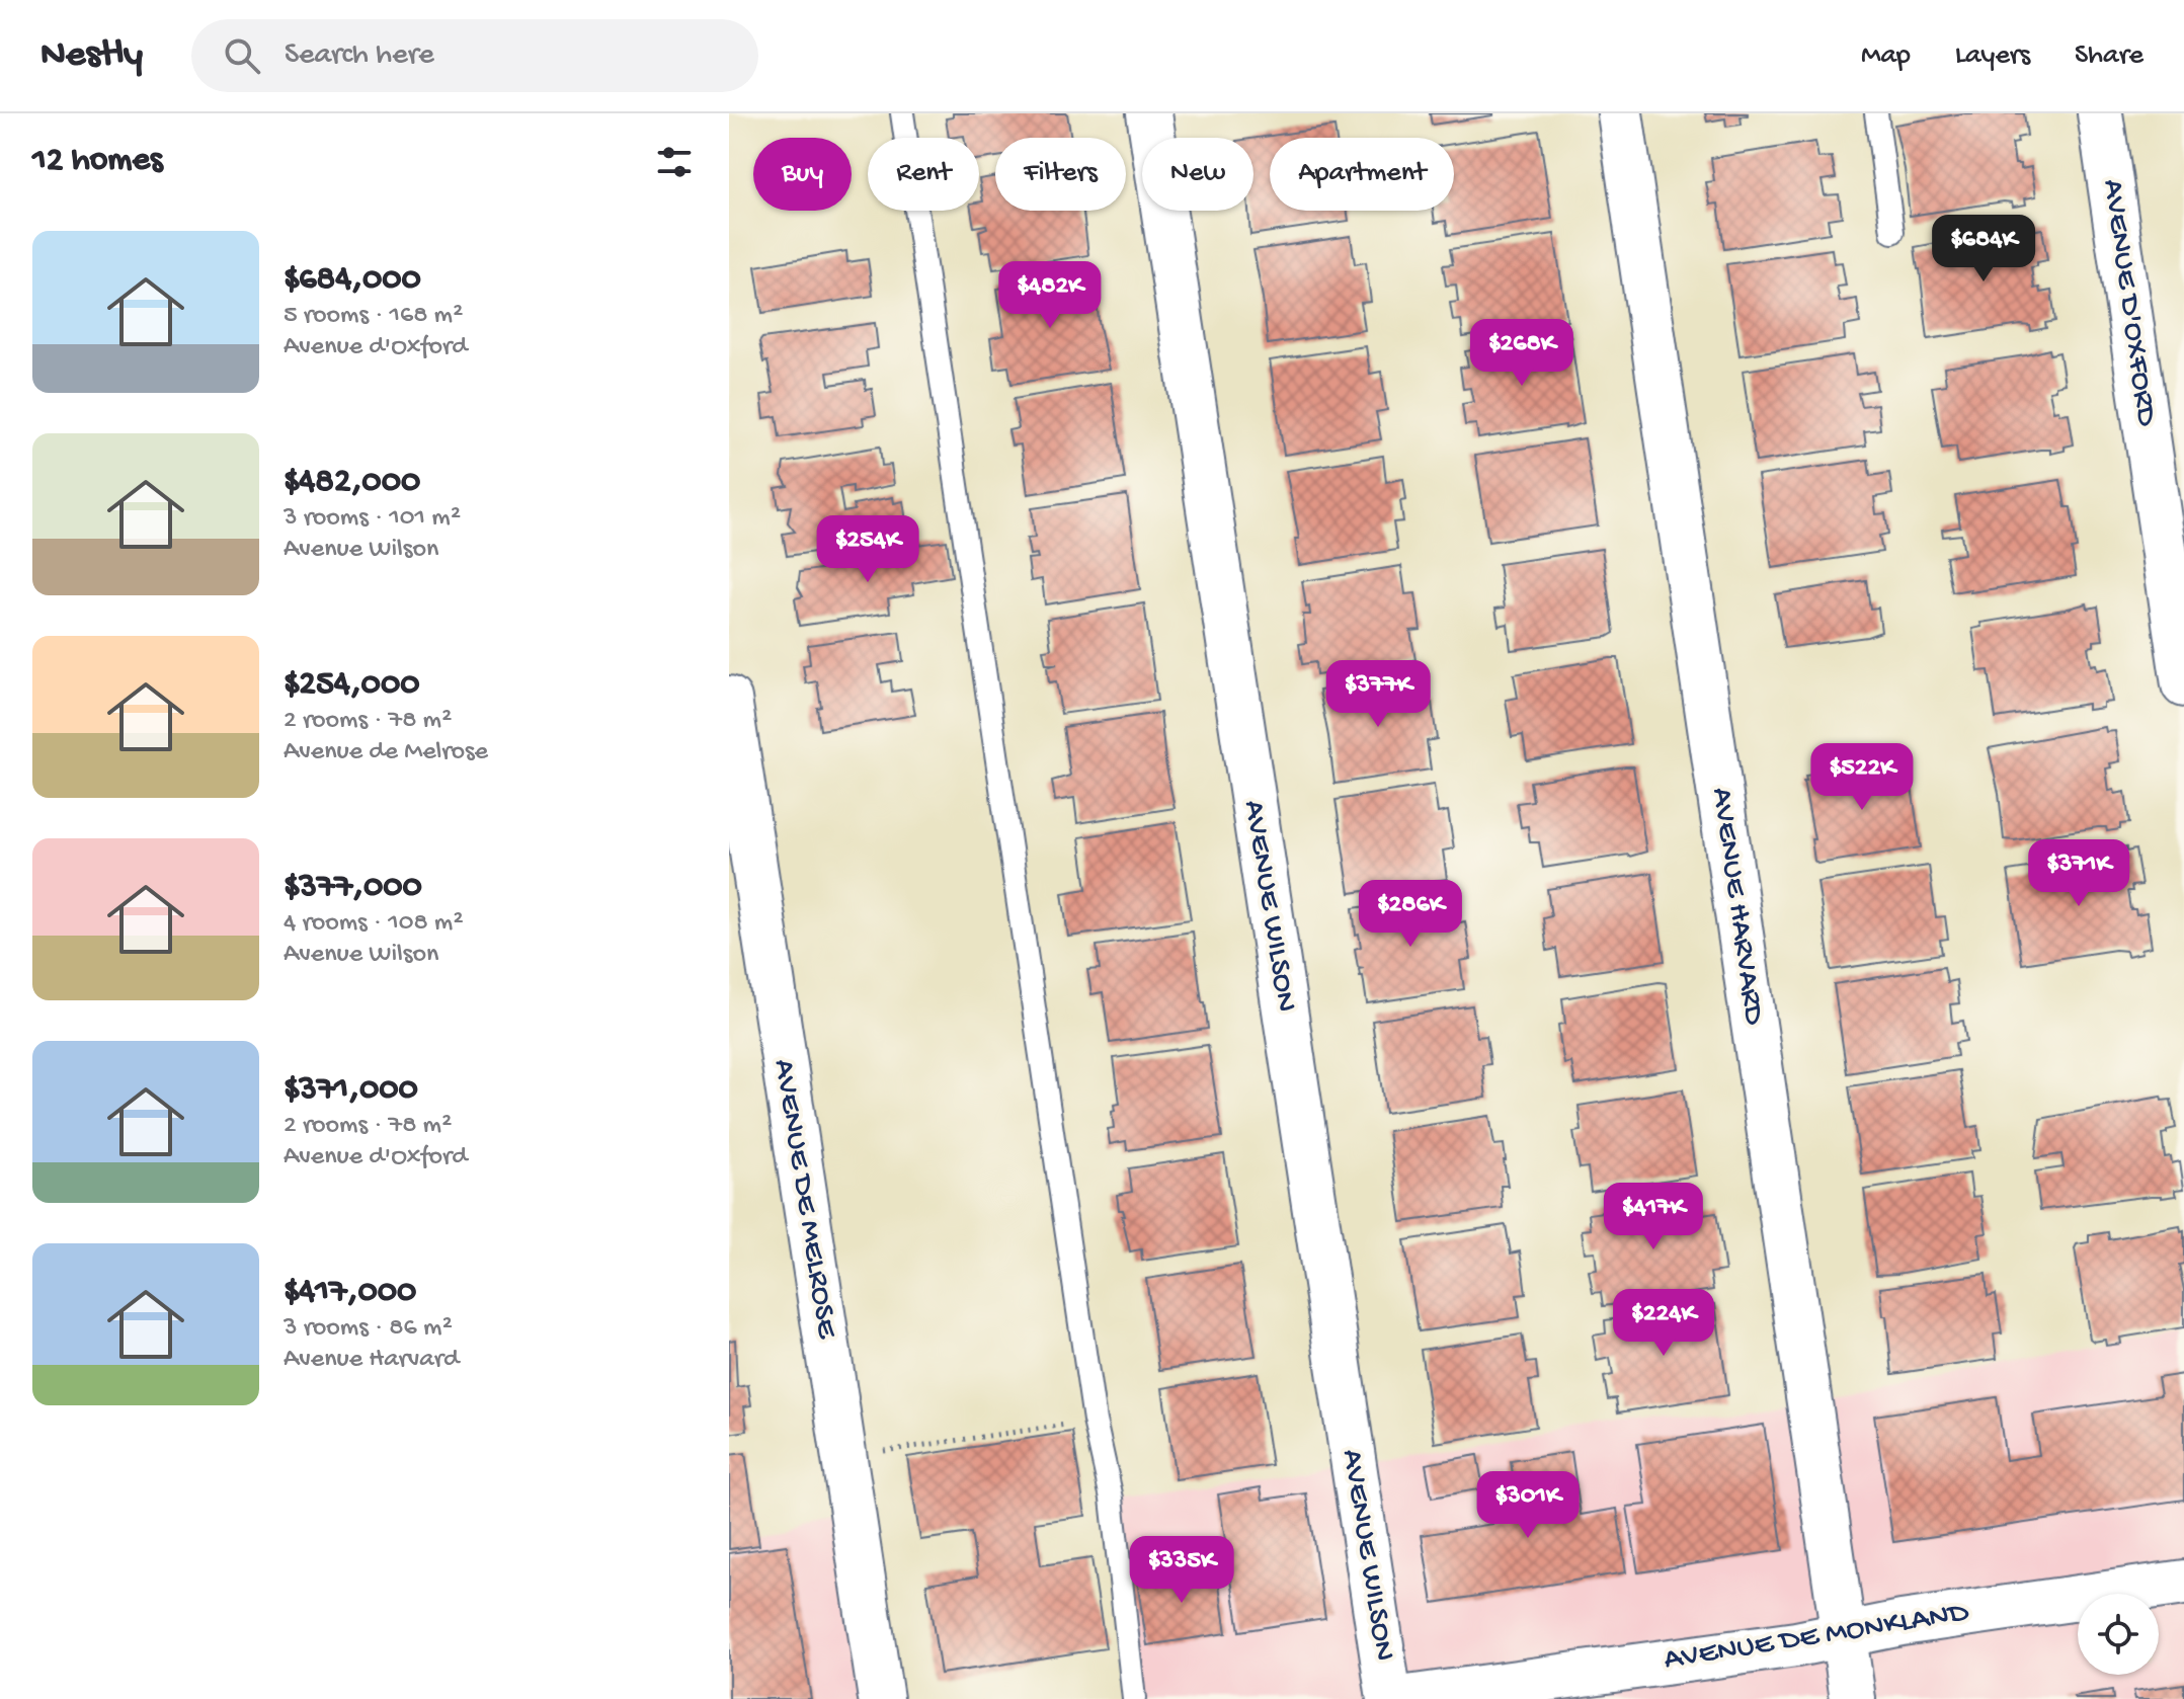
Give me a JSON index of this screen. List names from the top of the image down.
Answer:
{
  "streets": {
    "street": [
      "AVENUE D'OXFORD",
      "AVENUE WILSON",
      "AVENUE HARVARD",
      "AVENUE DE MELROSE",
      "AVENUE DE MONKLAND"
    ]
  },
  "crossings": [
    ["AVENUE HARVARD", "AVENUE DE MONKLAND"]
  ],
  "page": {
    "header": "Nestly",
    "search": "Search here",
    "nav": ["Map", "Layers", "Share"],
    "heading": "12 homes",
    "chip": [
      "Buy",
      "Rent",
      "Filters",
      "New",
      "Apartment"
    ],
    "list": [
      {
        "name": "$684,000",
        "note": "5 rooms · 168 m² · Avenue d'Oxford"
      },
      {
        "name": "$482,000",
        "note": "3 rooms · 101 m² · Avenue Wilson"
      },
      {
        "name": "$254,000",
        "note": "2 rooms · 78 m² · Avenue de Melrose"
      },
      {
        "name": "$377,000",
        "note": "4 rooms · 108 m² · Avenue Wilson"
      },
      {
        "name": "$371,000",
        "note": "2 rooms · 78 m² · Avenue d'Oxford"
      },
      {
        "name": "$417,000",
        "note": "3 rooms · 86 m² · Avenue Harvard"
      }
    ],
    "price": [
      "$684K",
      "$482K",
      "$268K",
      "$254K",
      "$377K",
      "$522K",
      "$371K",
      "$286K",
      "$417K",
      "$224K",
      "$301K",
      "$335K"
    ]
  }
}
